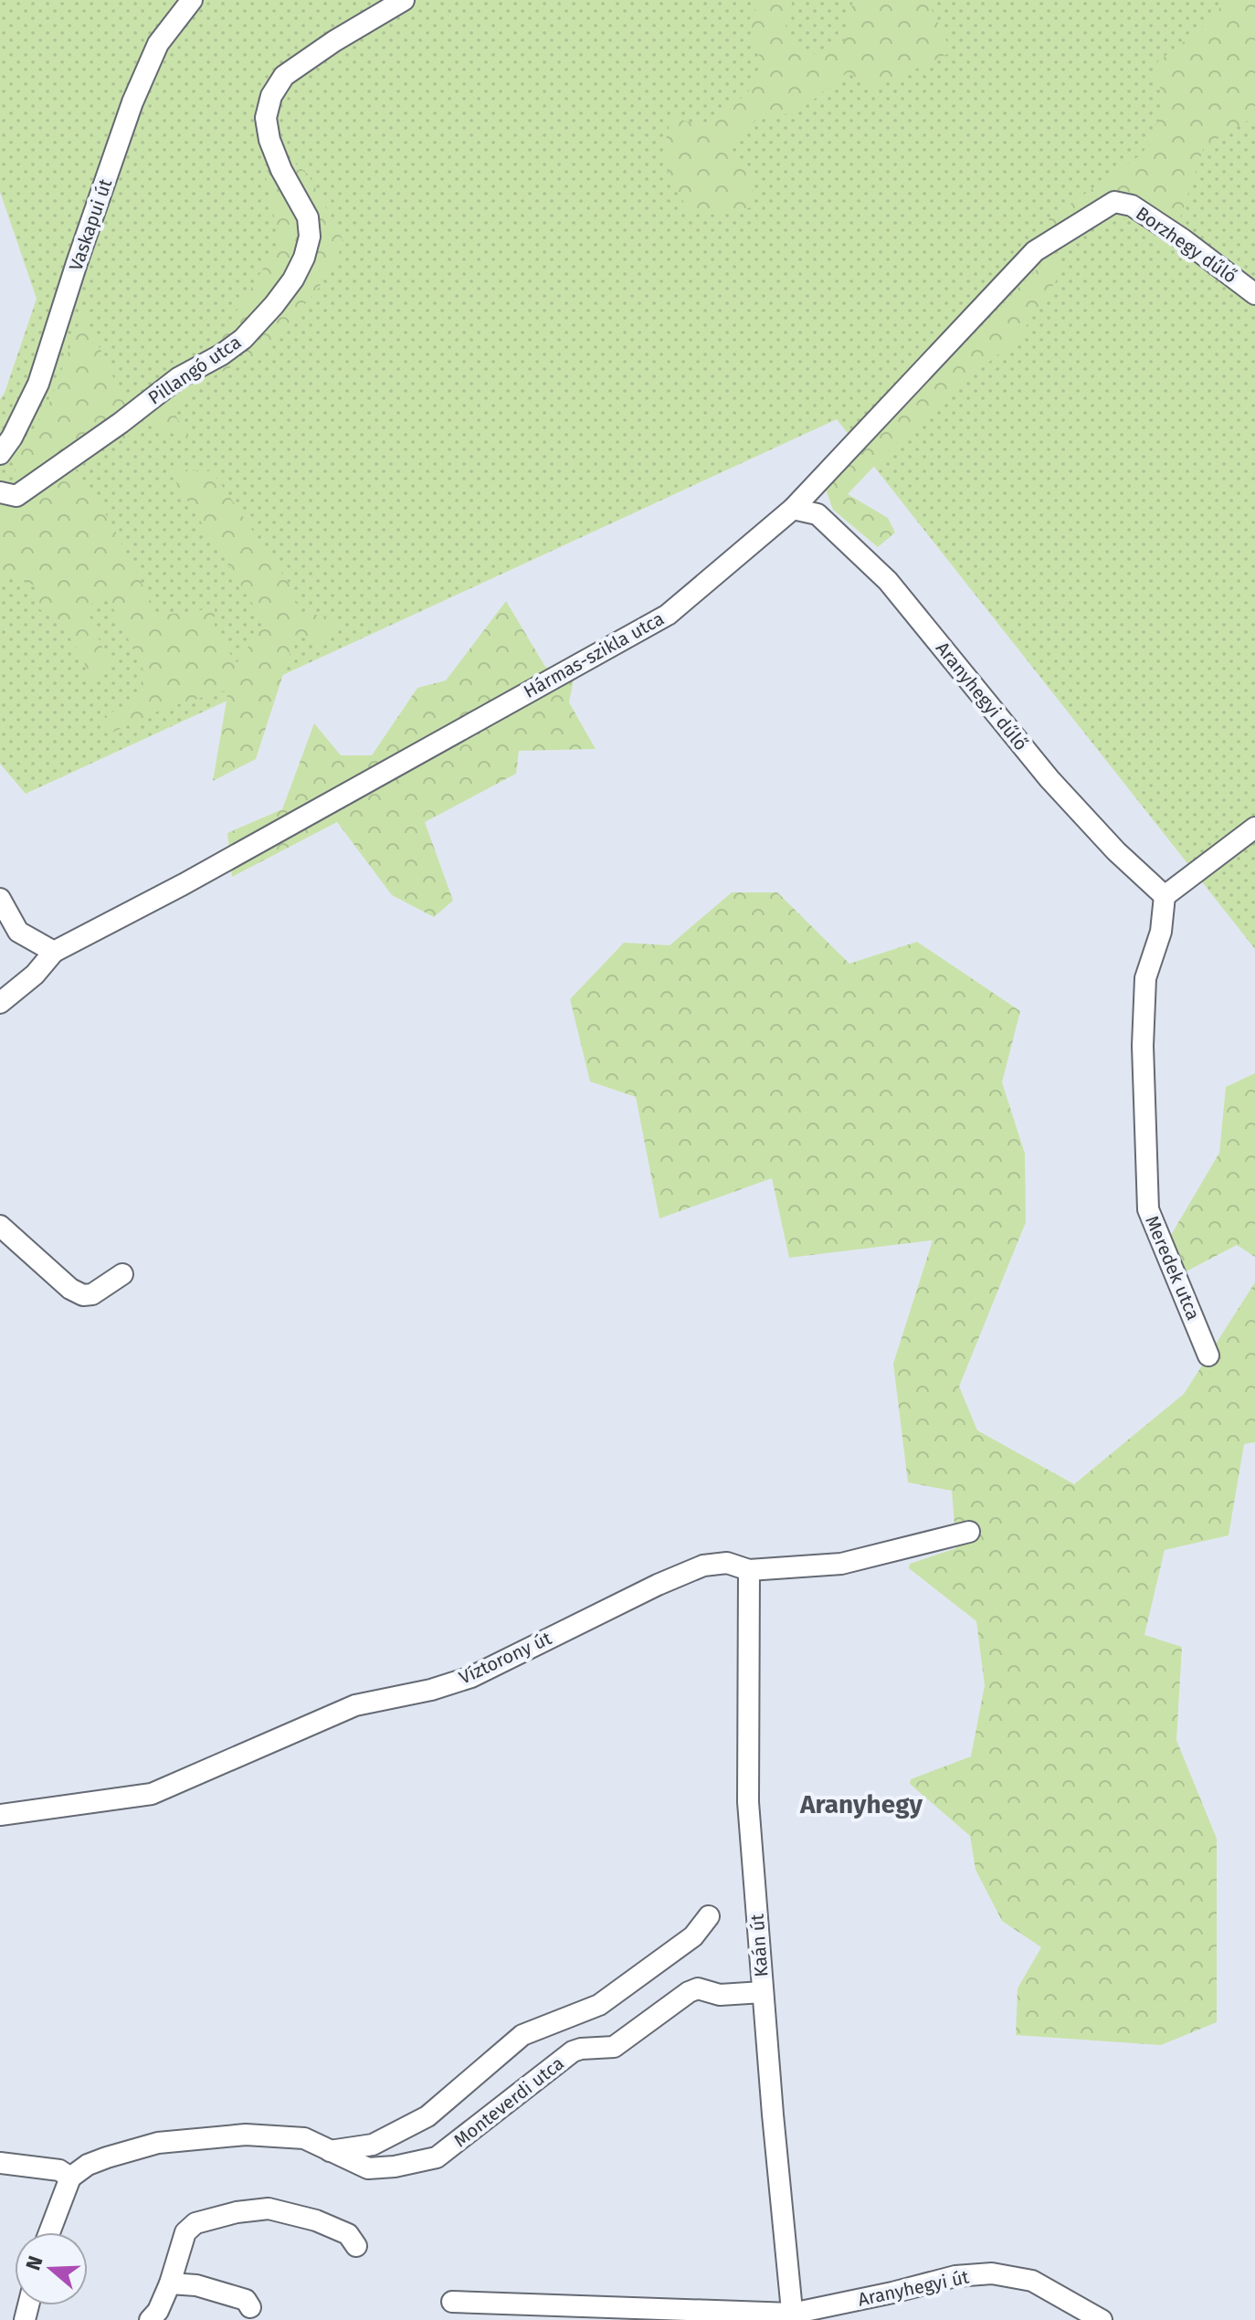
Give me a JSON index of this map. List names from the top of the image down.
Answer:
{
  "streets": {
    "street": [
      "Vaskapui út",
      "Borzhegy dűlő",
      "Pillangó utca",
      "Hármas-szikla utca",
      "Aranyhegyi dűlő",
      "Meredek utca",
      "Víztorony út",
      "Kaán út",
      "Monteverdi utca",
      "Aranyhegyi út"
    ]
  },
  "crossings": [
    ["Borzhegy dűlő", "Hármas-szikla utca"],
    ["Hármas-szikla utca", "Aranyhegyi dűlő"],
    ["Aranyhegyi dűlő", "Meredek utca"],
    ["Víztorony út", "Kaán út"],
    ["Kaán út", "Monteverdi utca"],
    ["Kaán út", "Aranyhegyi út"]
  ],
  "districts": ["Aranyhegy"],
  "north": "left"
}
